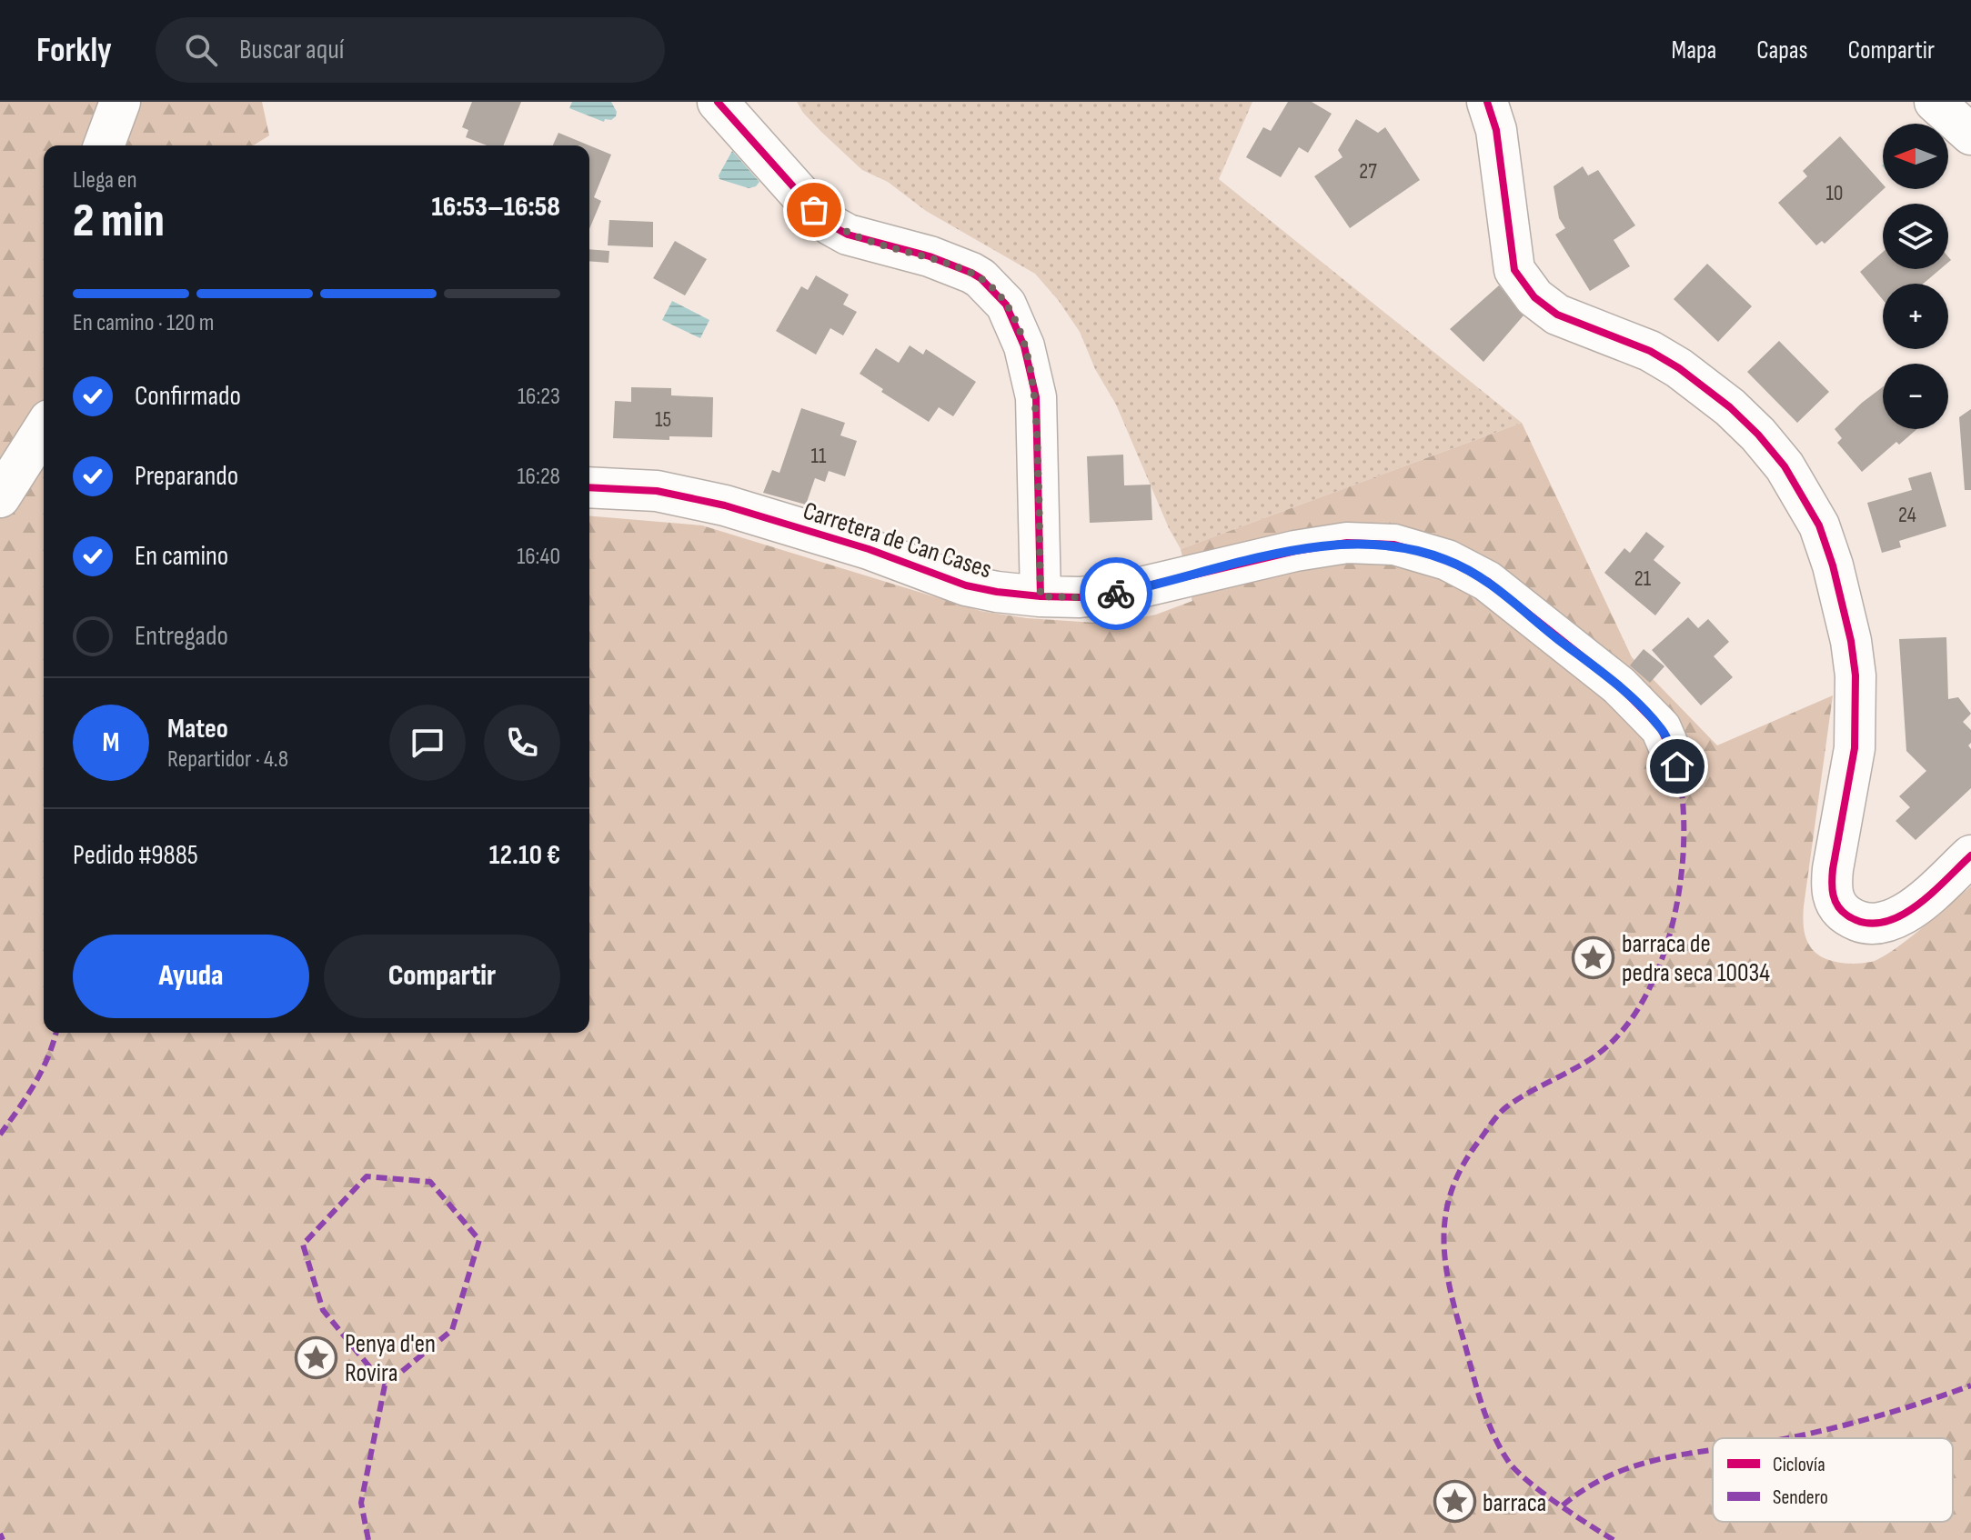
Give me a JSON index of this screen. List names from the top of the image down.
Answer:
{
  "streets": {
    "street": ["Carretera de Can Cases"]
  },
  "places": {
    "place": ["barraca de pedra seca 10034", "Penya d'en Rovira", "barraca"]
  },
  "house_numbers": [
    "27",
    "10",
    "15",
    "11",
    "24",
    "21"
  ],
  "legend": ["Ciclovía", "Sendero"],
  "north": "left",
  "page": {
    "header": "Forkly",
    "search": "Buscar aquí",
    "nav": ["Mapa", "Capas", "Compartir"],
    "map_buttons": ["+", "−"],
    "heading": ["2 min", "Llega en", "16:53–16:58"],
    "panel": [
      "Mateo",
      "Repartidor · 4.8",
      "Pedido #9885",
      "12.10 €"
    ],
    "bar": "En camino · 120 m",
    "list": [
      ["Confirmado", "16:23"],
      ["Preparando", "16:28"],
      ["En camino", "16:40"],
      "Entregado"
    ],
    "round": "M",
    "buttons": ["Ayuda", "Compartir"]
  }
}
